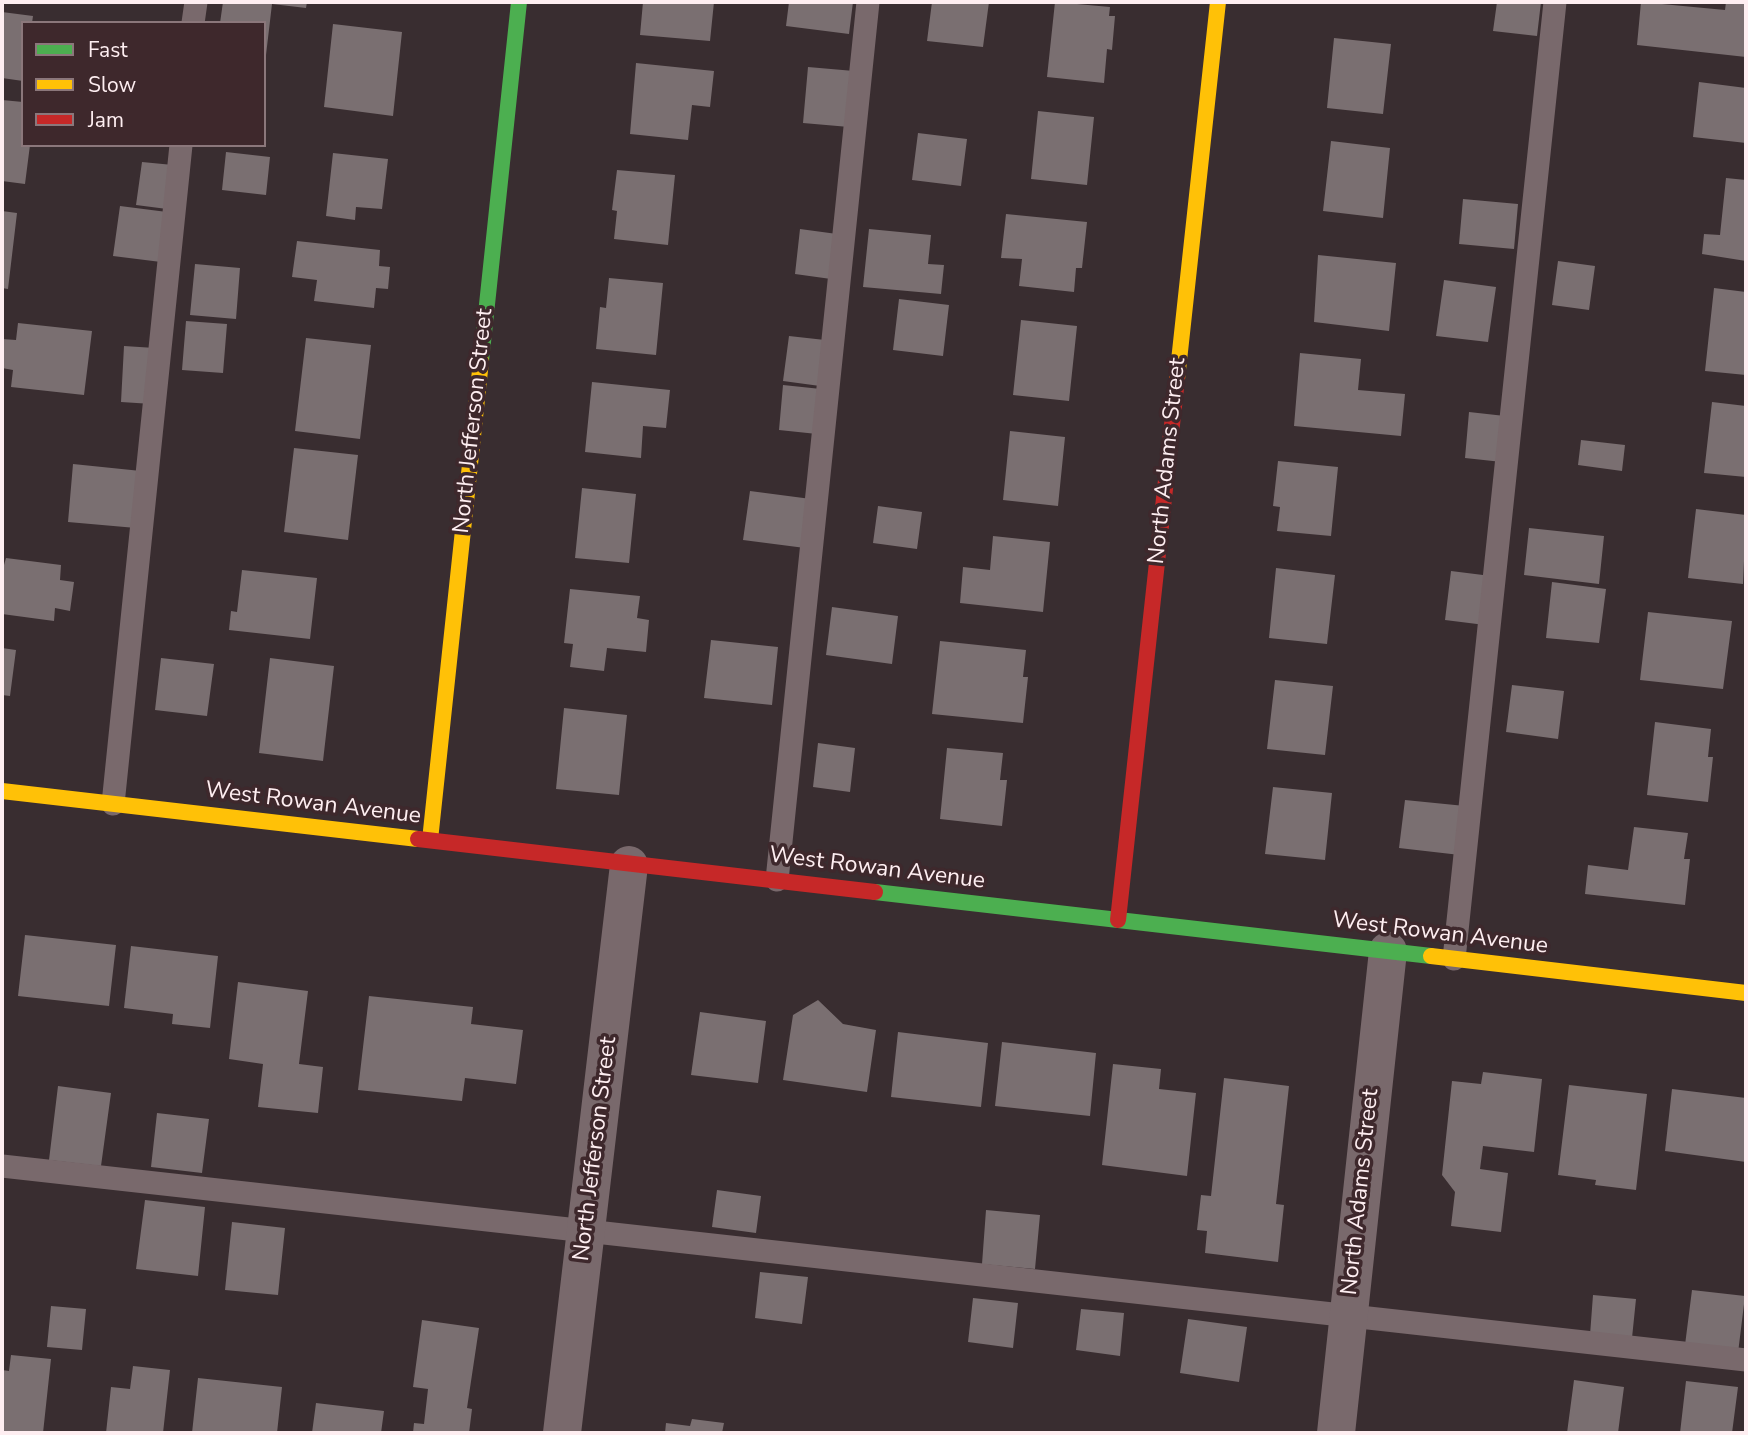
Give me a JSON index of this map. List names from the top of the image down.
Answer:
{
  "streets": {
    "street": ["North Jefferson Street", "North Adams Street", "West Rowan Avenue"]
  },
  "crossings": [
    ["North Jefferson Street", "West Rowan Avenue"],
    ["North Adams Street", "West Rowan Avenue"]
  ],
  "legend": ["Fast", "Slow", "Jam"]
}
